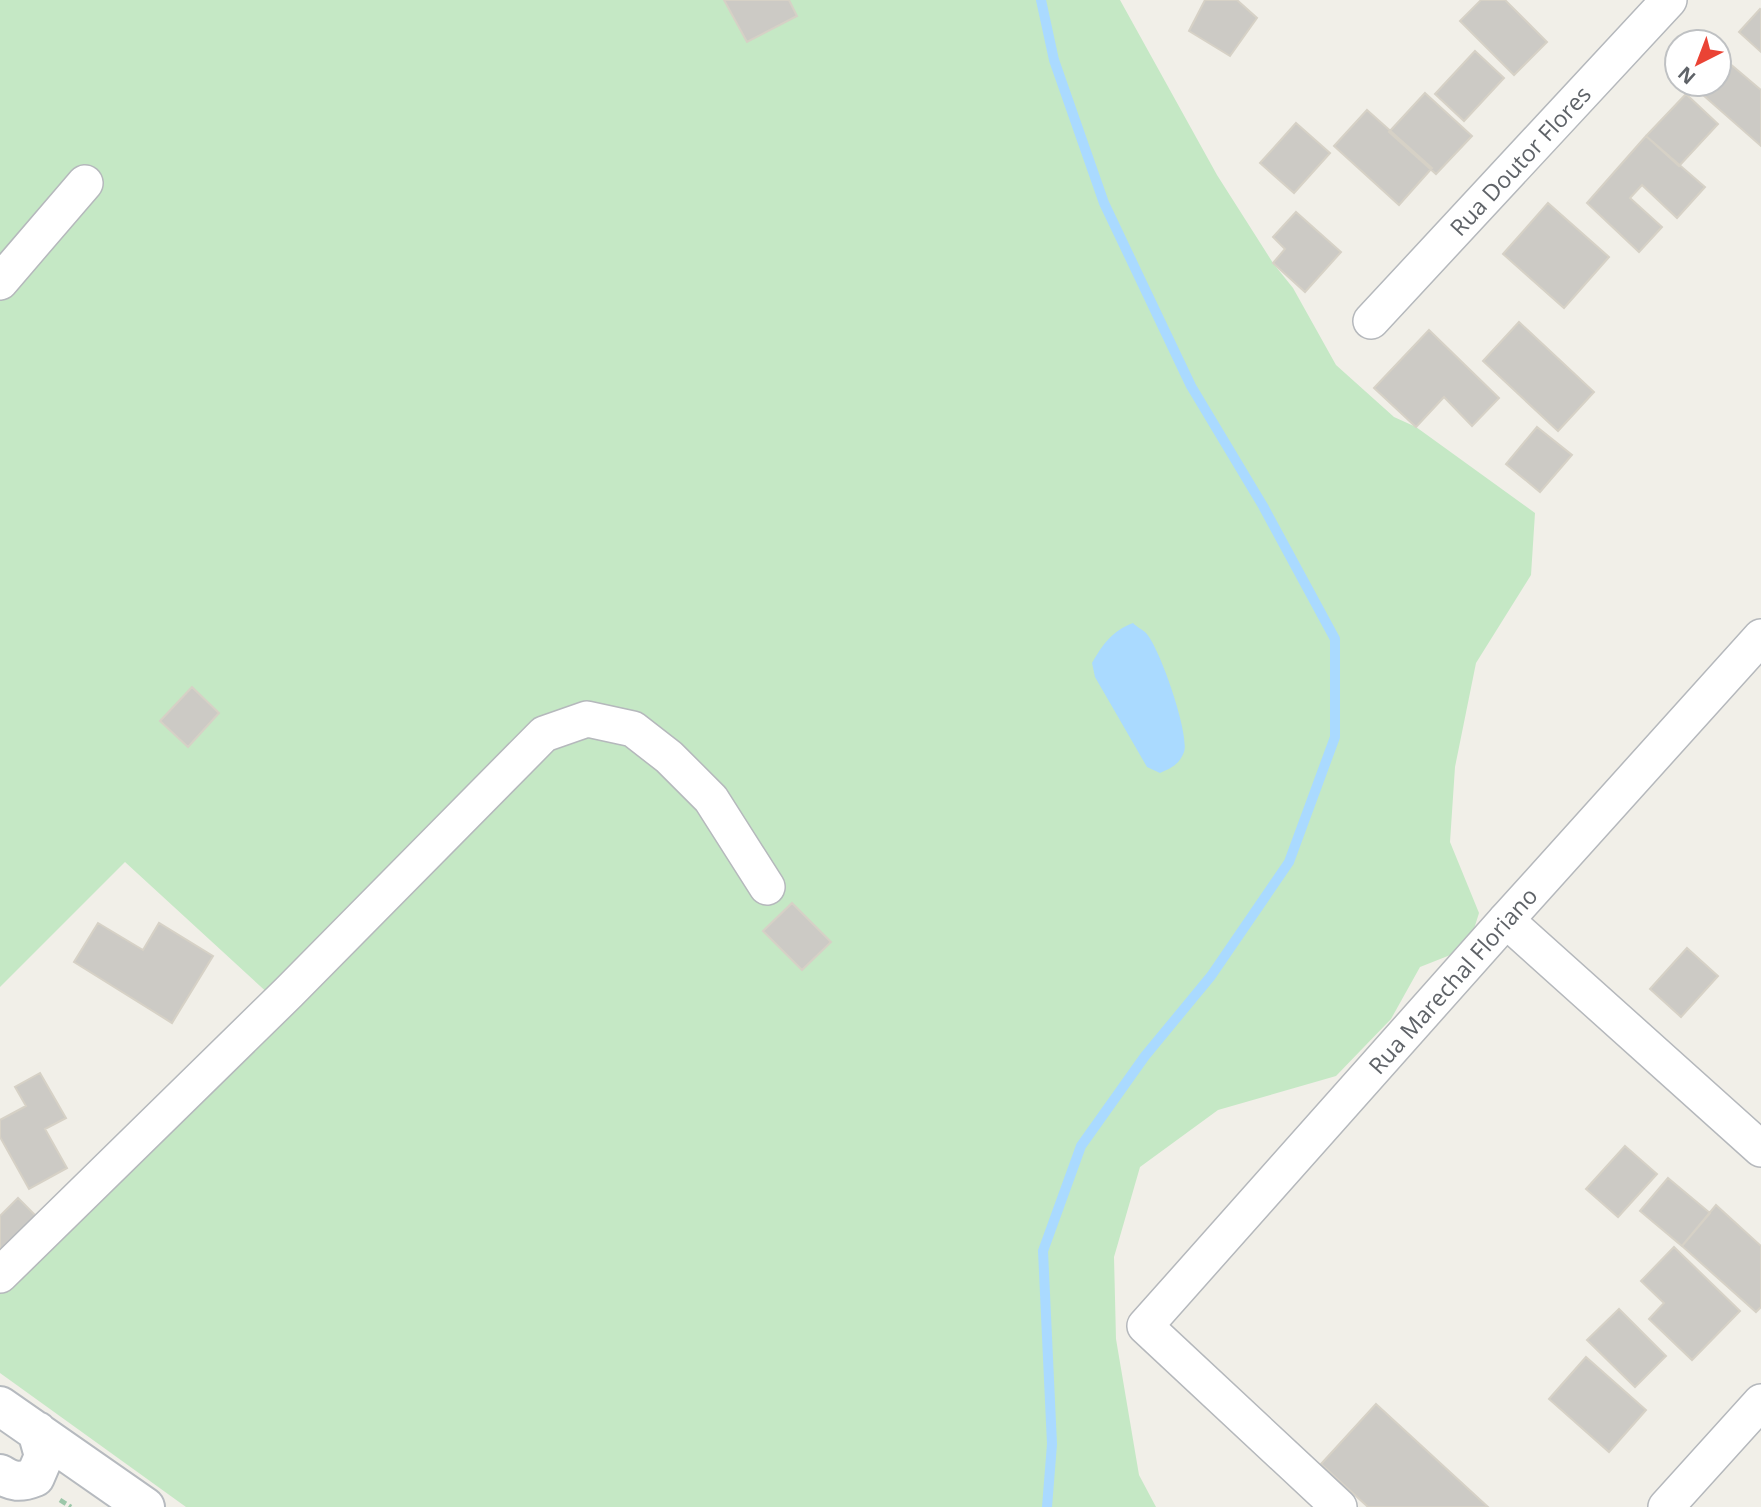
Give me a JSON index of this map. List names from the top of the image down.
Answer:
{
  "streets": {
    "street": ["Rua Doutor Flores", "Rua Marechal Floriano"]
  },
  "north": "bottom left"
}
